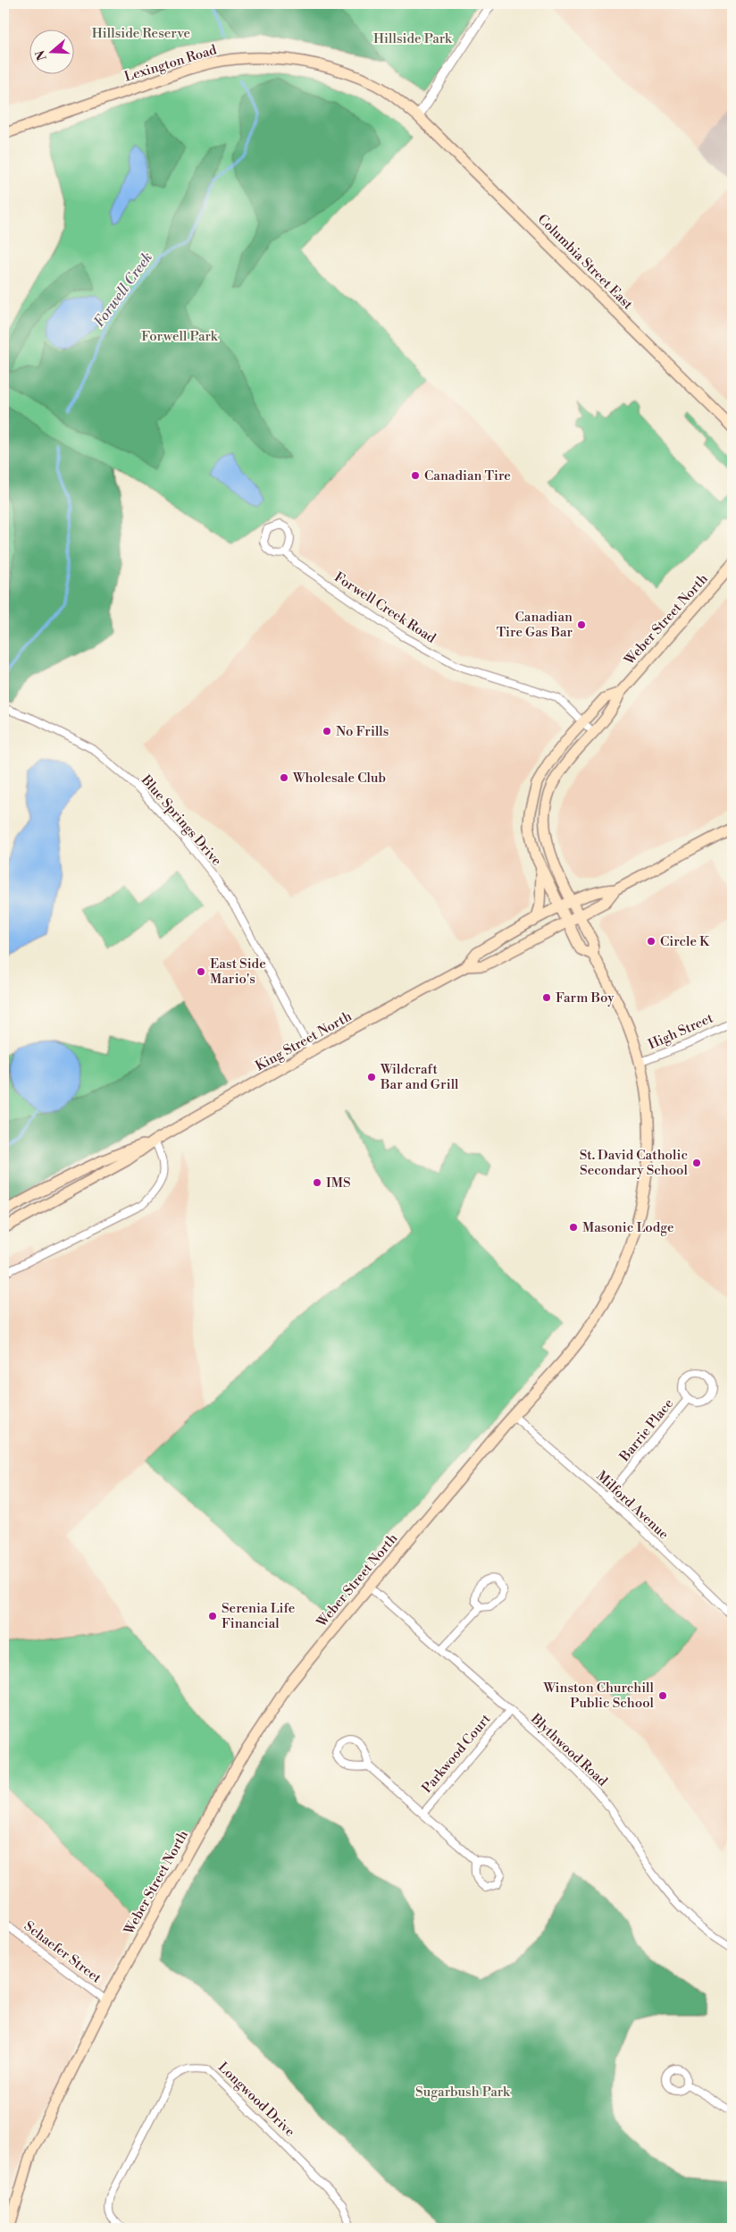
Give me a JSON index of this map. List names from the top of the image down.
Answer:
{
  "streets": {
    "main road": [
      "Lexington Road",
      "Columbia Street East",
      "Weber Street North",
      "King Street North"
    ],
    "street": [
      "Forwell Creek Road",
      "Blue Springs Drive",
      "High Street",
      "Barrie Place",
      "Milford Avenue",
      "Blythwood Road",
      "Parkwood Court",
      "Schaefer Street",
      "Longwood Drive"
    ]
  },
  "crossings": [
    ["Lexington Road", "Columbia Street East"],
    ["Forwell Creek Road", "Weber Street North"],
    ["Weber Street North", "High Street"],
    ["Weber Street North", "King Street North"],
    ["Weber Street North", "Milford Avenue"],
    ["Weber Street North", "Blythwood Road"],
    ["Weber Street North", "Schaefer Street"],
    ["Blue Springs Drive", "King Street North"],
    ["Barrie Place", "Milford Avenue"],
    ["Blythwood Road", "Parkwood Court"]
  ],
  "water": ["Forwell Creek"],
  "parks": [
    "Hillside Reserve",
    "Hillside Park",
    "Forwell Park",
    "Sugarbush Park"
  ],
  "places": [
    "Canadian Tire",
    "Canadian Tire Gas Bar",
    "No Frills",
    "Wholesale Club",
    "Circle K",
    "East Side Mario's",
    "Farm Boy",
    "Wildcraft Bar and Grill",
    "St. David Catholic Secondary School",
    "IMS",
    "Masonic Lodge",
    "Serenia Life Financial",
    "Winston Churchill Public School"
  ],
  "north": "left"
}
